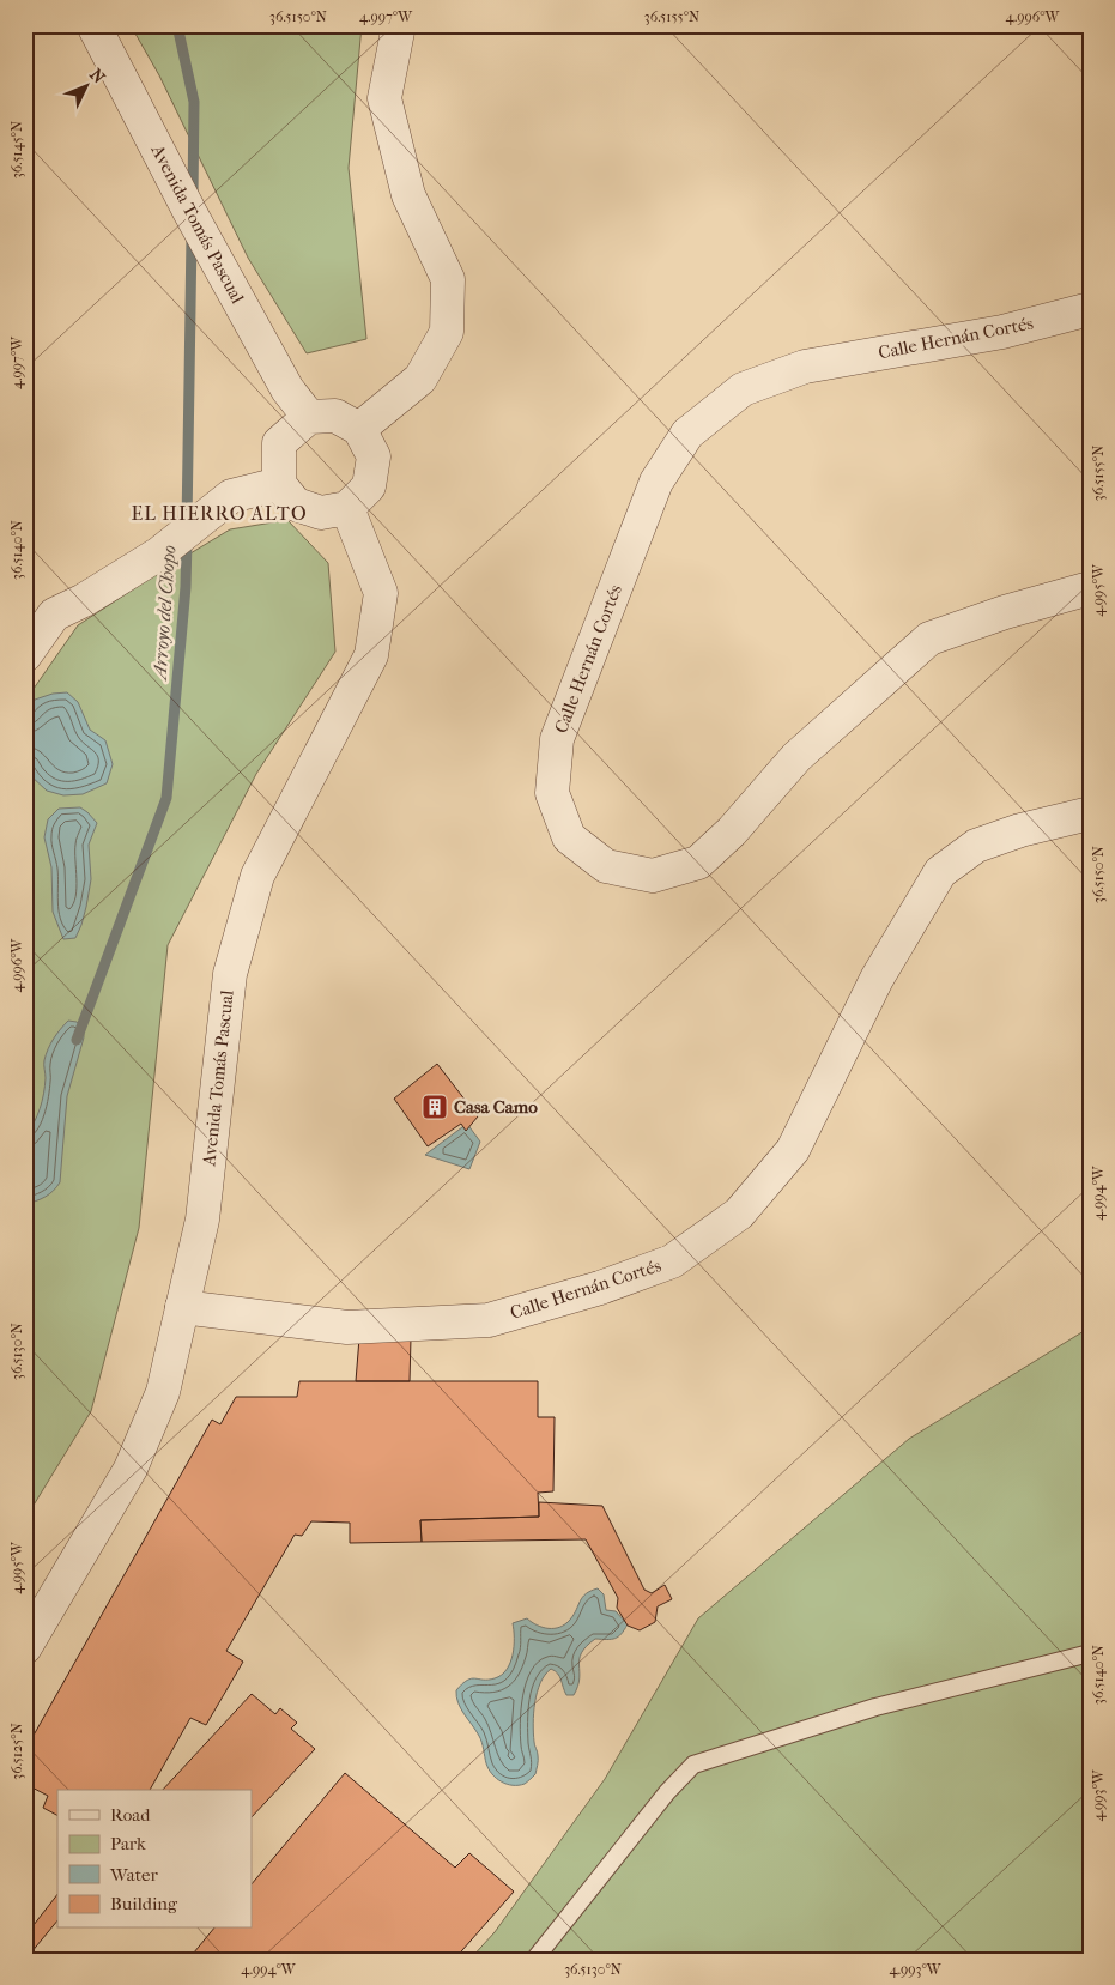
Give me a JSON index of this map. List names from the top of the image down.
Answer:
{
  "streets": {
    "street": ["Avenida Tomás Pascual", "Calle Hernán Cortés"]
  },
  "crossings": [
    ["Avenida Tomás Pascual", "Calle Hernán Cortés"]
  ],
  "districts": ["EL HIERRO ALTO"],
  "water": ["Arroyo del Chopo"],
  "places": {
    "building": ["Casa Camo"]
  },
  "legend": [
    "Road",
    "Park",
    "Water",
    "Building"
  ],
  "north": "top right",
  "coordinates": [
    "36.5150°N",
    "4.997°W",
    "36.5155°N",
    "4.996°W",
    "36.5145°N",
    "36.5140°N",
    "4.995°W",
    "4.994°W",
    "36.5130°N",
    "36.5125°N",
    "4.993°W"
  ]
}
